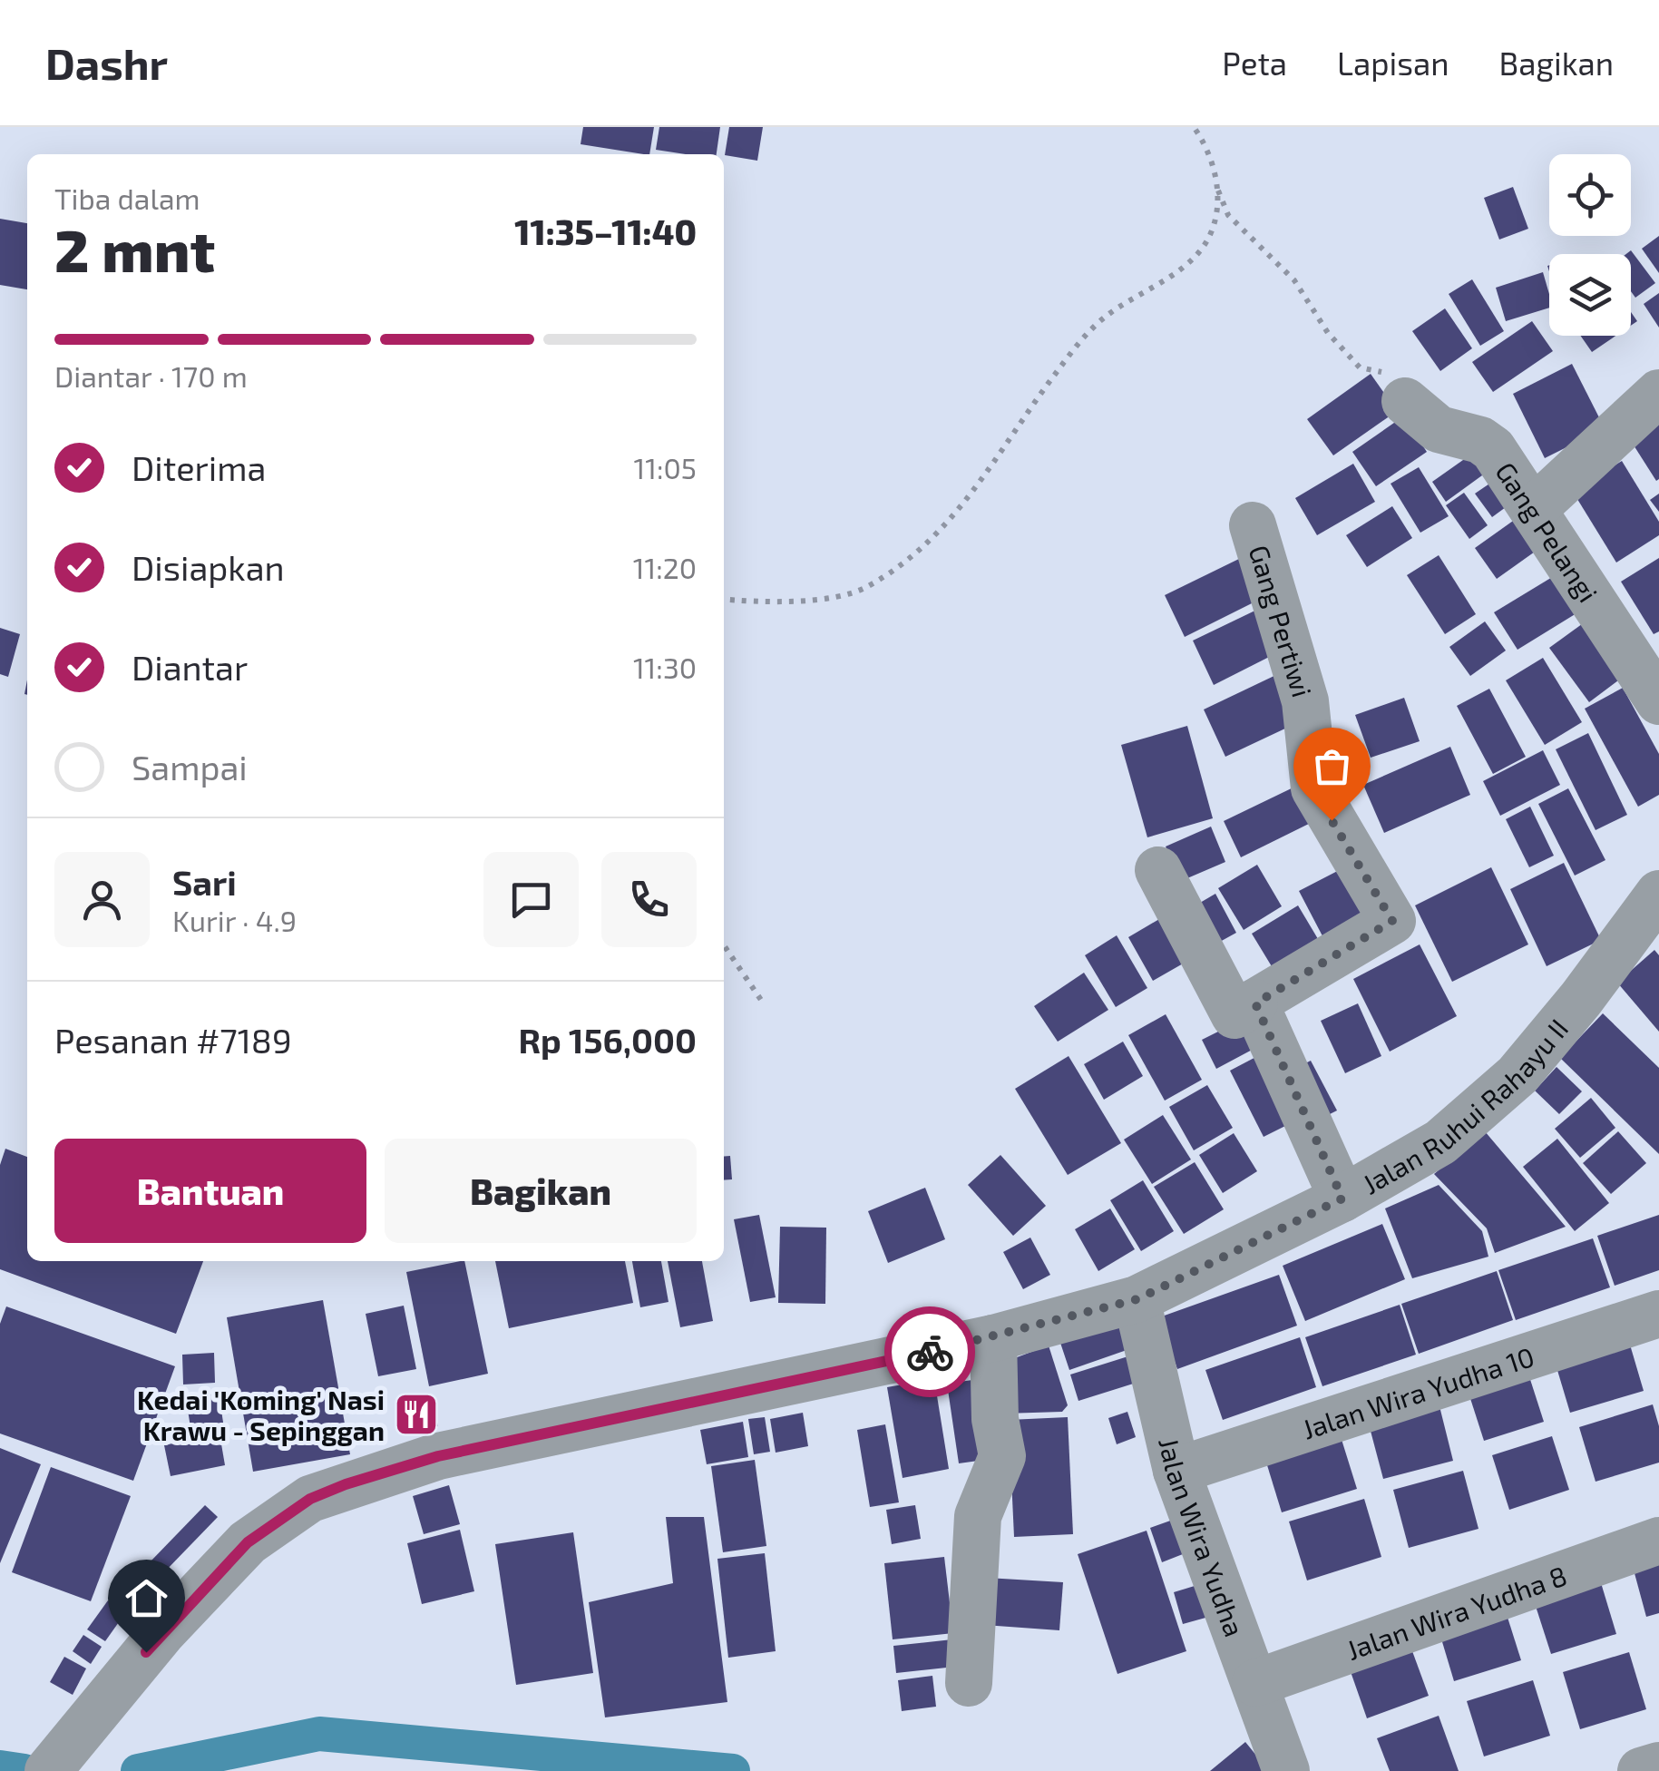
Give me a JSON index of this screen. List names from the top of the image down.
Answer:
{
  "streets": {
    "street": [
      "Gang Pelangi",
      "Gang Pertiwi",
      "Jalan Ruhui Rahayu II",
      "Jalan Wira Yudha 10",
      "Jalan Wira Yudha",
      "Jalan Wira Yudha 8"
    ]
  },
  "crossings": [
    ["Jalan Ruhui Rahayu II", "Jalan Wira Yudha"],
    ["Jalan Wira Yudha 10", "Jalan Wira Yudha"],
    ["Jalan Wira Yudha", "Jalan Wira Yudha 8"]
  ],
  "places": {
    "restaurant": ["Kedai 'Koming' Nasi Krawu - Sepinggan"]
  },
  "page": {
    "header": "Dashr",
    "nav": ["Peta", "Lapisan", "Bagikan"],
    "heading": ["2 mnt", "Tiba dalam", "11:35–11:40"],
    "panel": [
      "Sari",
      "Kurir · 4.9",
      "Pesanan #7189",
      "Rp 156,000"
    ],
    "bar": "Diantar · 170 m",
    "list": [
      ["Diterima", "11:05"],
      ["Disiapkan", "11:20"],
      ["Diantar", "11:30"],
      "Sampai"
    ],
    "buttons": ["Bantuan", "Bagikan"]
  }
}
